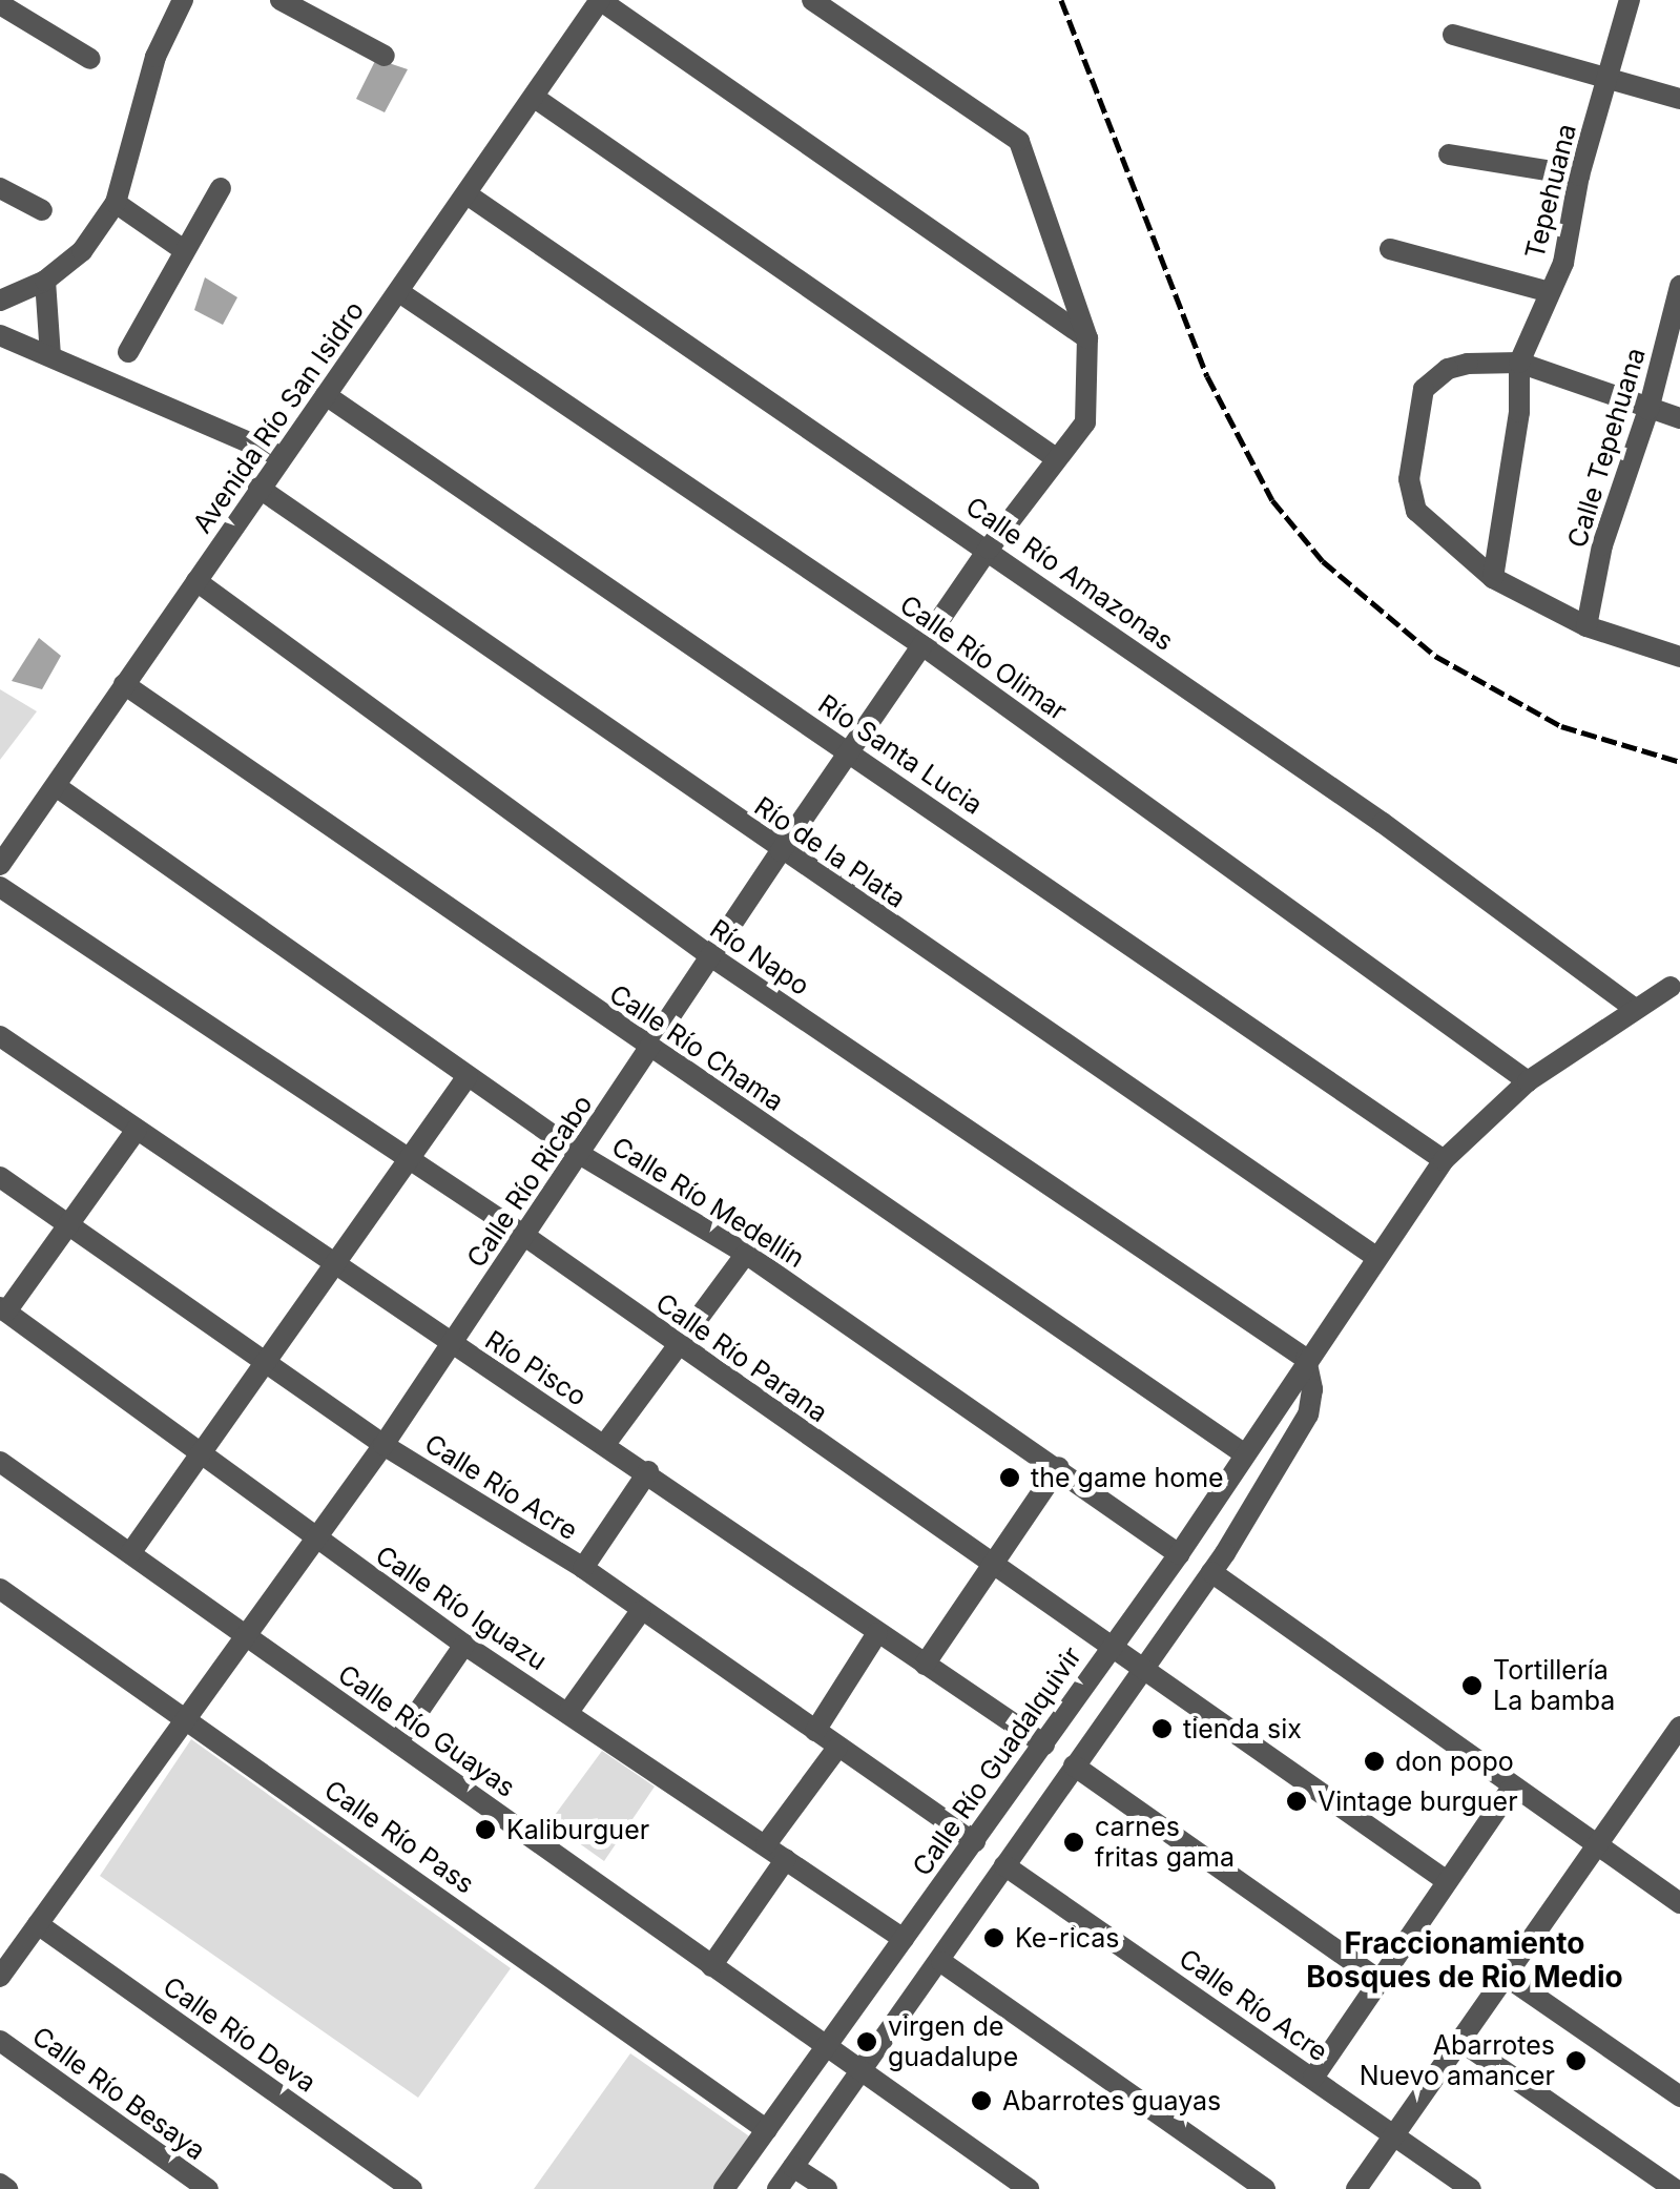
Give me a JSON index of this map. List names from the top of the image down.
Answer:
{
  "streets": {
    "street": [
      "Tepehuana",
      "Avenida Río San Isidro",
      "Calle Tepehuana",
      "Calle Río Amazonas",
      "Calle Río Olimar",
      "Río Santa Lucia",
      "Río de la Plata",
      "Río Napo",
      "Calle Río Chama",
      "Calle Río Ricabo",
      "Calle Río Medellín",
      "Calle Río Parana",
      "Río Pisco",
      "Calle Río Acre",
      "Calle Río Iguazu",
      "Calle Río Guayas",
      "Calle Río Guadalquivir",
      "Calle Río Pass",
      "Calle Río Deva",
      "Calle Río Besaya"
    ]
  },
  "crossings": [
    ["Avenida Río San Isidro", "Calle Río Amazonas"],
    ["Avenida Río San Isidro", "Calle Río Olimar"],
    ["Avenida Río San Isidro", "Río Santa Lucia"],
    ["Avenida Río San Isidro", "Río de la Plata"],
    ["Avenida Río San Isidro", "Río Napo"],
    ["Avenida Río San Isidro", "Calle Río Chama"],
    ["Avenida Río San Isidro", "Calle Río Medellín"],
    ["Calle Río Amazonas", "Calle Río Ricabo"],
    ["Calle Río Amazonas", "Calle Río Guadalquivir"],
    ["Calle Río Olimar", "Calle Río Ricabo"],
    ["Calle Río Olimar", "Calle Río Guadalquivir"],
    ["Río Santa Lucia", "Calle Río Ricabo"],
    ["Río Santa Lucia", "Calle Río Guadalquivir"],
    ["Río de la Plata", "Calle Río Ricabo"],
    ["Río de la Plata", "Calle Río Guadalquivir"],
    ["Río Napo", "Calle Río Ricabo"],
    ["Río Napo", "Calle Río Guadalquivir"],
    ["Calle Río Chama", "Calle Río Ricabo"],
    ["Calle Río Chama", "Calle Río Guadalquivir"],
    ["Calle Río Ricabo", "Calle Río Medellín"],
    ["Calle Río Ricabo", "Calle Río Parana"],
    ["Calle Río Ricabo", "Río Pisco"],
    ["Calle Río Ricabo", "Calle Río Acre"],
    ["Calle Río Ricabo", "Calle Río Iguazu"],
    ["Calle Río Ricabo", "Calle Río Guayas"],
    ["Calle Río Ricabo", "Calle Río Pass"],
    ["Calle Río Ricabo", "Calle Río Deva"],
    ["Calle Río Medellín", "Calle Río Guadalquivir"],
    ["Calle Río Parana", "Calle Río Guadalquivir"],
    ["Río Pisco", "Calle Río Guadalquivir"],
    ["Calle Río Acre", "Calle Río Guadalquivir"],
    ["Calle Río Iguazu", "Calle Río Guadalquivir"],
    ["Calle Río Guayas", "Calle Río Guadalquivir"],
    ["Calle Río Guadalquivir", "Calle Río Pass"]
  ],
  "districts": ["Fraccionamiento Bosques de Rio Medio"],
  "places": [
    "the game home",
    "Tortillería La bamba",
    "tienda six",
    "don popo",
    "Vintage burguer",
    "Kaliburguer",
    "carnes fritas gama",
    "Ke-ricas",
    "virgen de guadalupe",
    "Abarrotes Nuevo amancer",
    "Abarrotes guayas"
  ]
}
